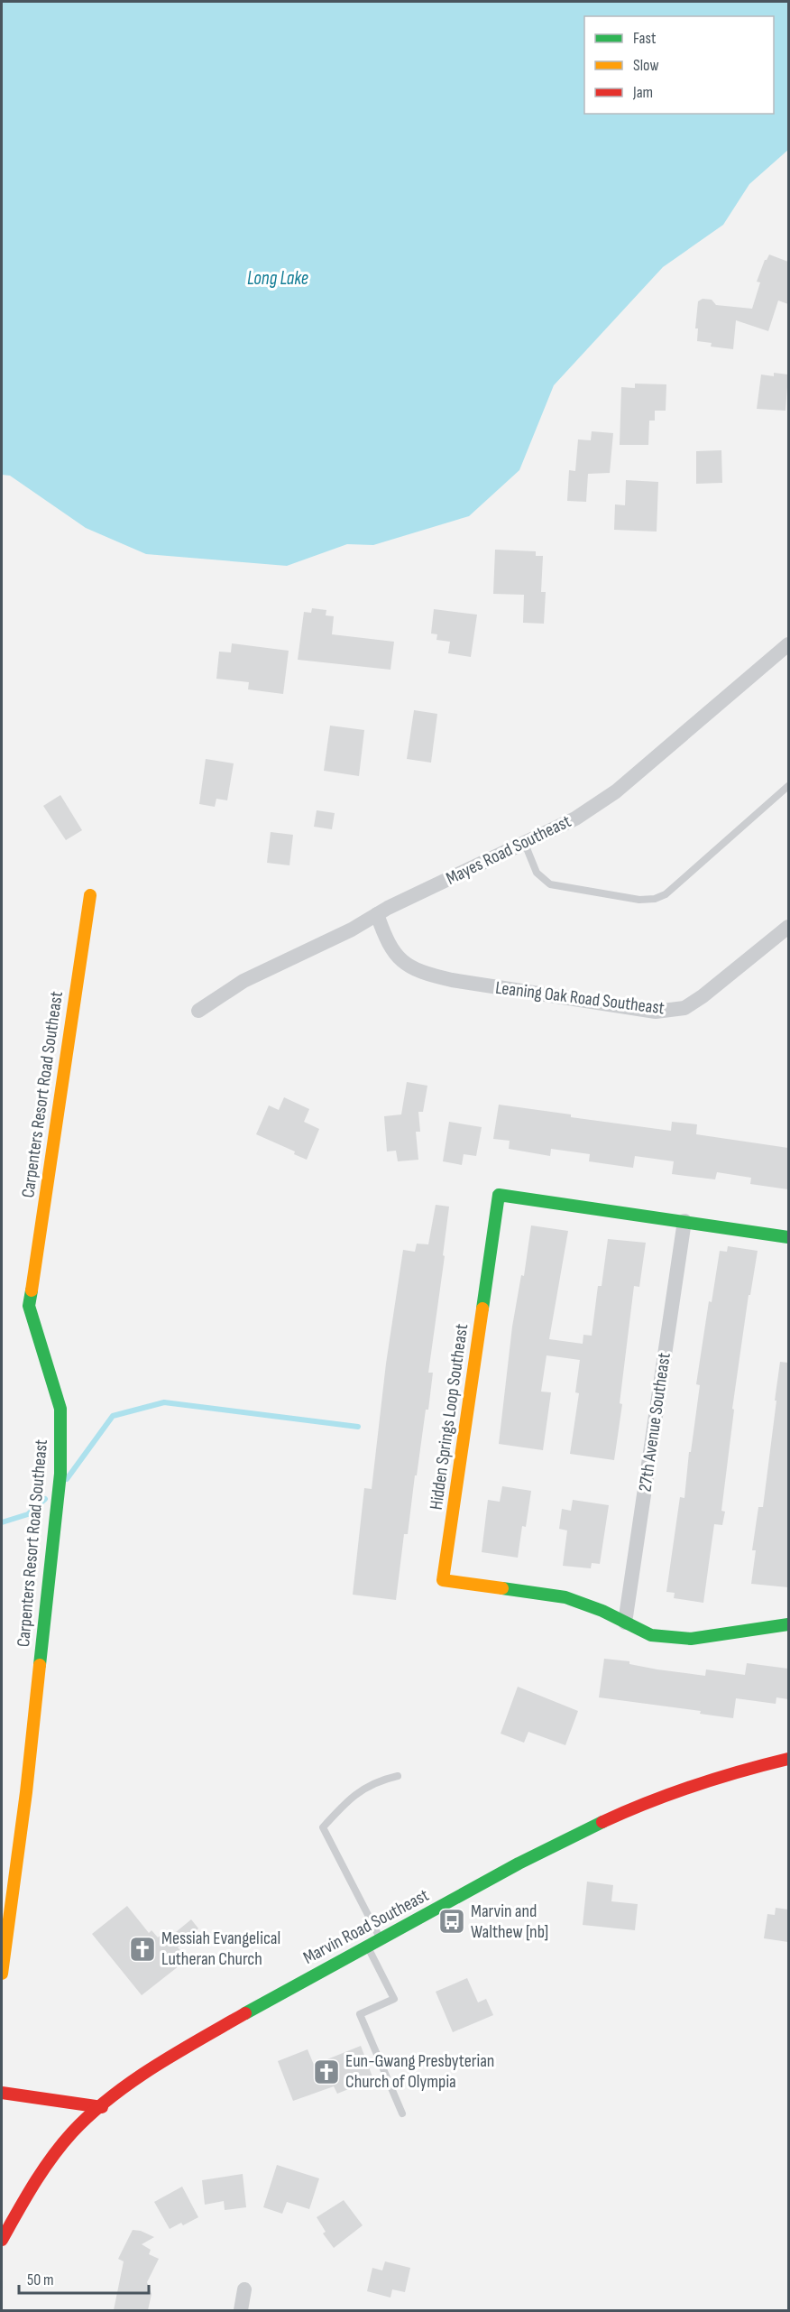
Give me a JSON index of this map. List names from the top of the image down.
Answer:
{
  "streets": {
    "street": [
      "Mayes Road Southeast",
      "Leaning Oak Road Southeast",
      "Carpenters Resort Road Southeast",
      "Hidden Springs Loop Southeast",
      "27th Avenue Southeast",
      "Marvin Road Southeast"
    ]
  },
  "crossings": [
    ["Mayes Road Southeast", "Leaning Oak Road Southeast"],
    ["Hidden Springs Loop Southeast", "27th Avenue Southeast"]
  ],
  "water": ["Long Lake"],
  "places": {
    "bus stop": ["Marvin and Walthew [nb]"],
    "church": ["Messiah Evangelical Lutheran Church", "Eun-Gwang Presbyterian Church of Olympia"]
  },
  "legend": ["Fast", "Slow", "Jam"],
  "scale_bar": "50 m"
}
